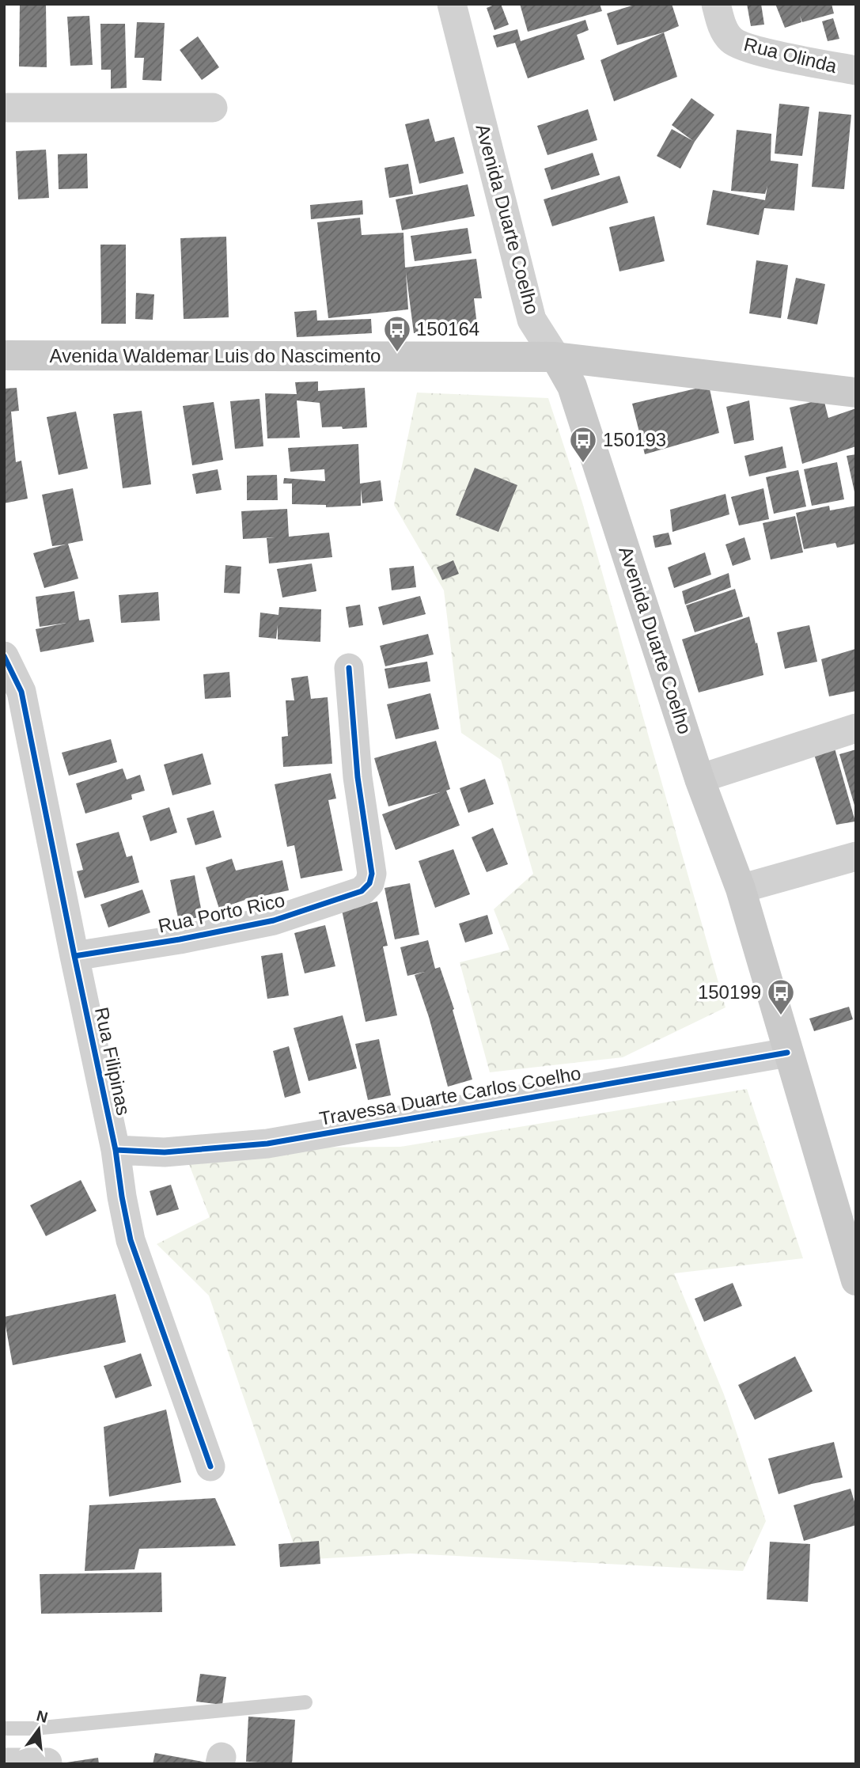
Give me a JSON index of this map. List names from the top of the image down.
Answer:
{
  "streets": {
    "main road": ["Avenida Duarte Coelho", "Avenida Waldemar Luis do Nascimento"],
    "street": [
      "Rua Olinda",
      "Rua Porto Rico",
      "Rua Filipinas",
      "Travessa Duarte Carlos Coelho"
    ]
  },
  "crossings": [
    ["Avenida Duarte Coelho", "Avenida Waldemar Luis do Nascimento"],
    ["Avenida Duarte Coelho", "Travessa Duarte Carlos Coelho"],
    ["Rua Porto Rico", "Rua Filipinas"],
    ["Rua Filipinas", "Travessa Duarte Carlos Coelho"]
  ],
  "places": {
    "bus stop": ["150164", "150193", "150199"]
  },
  "north": "top"
}
